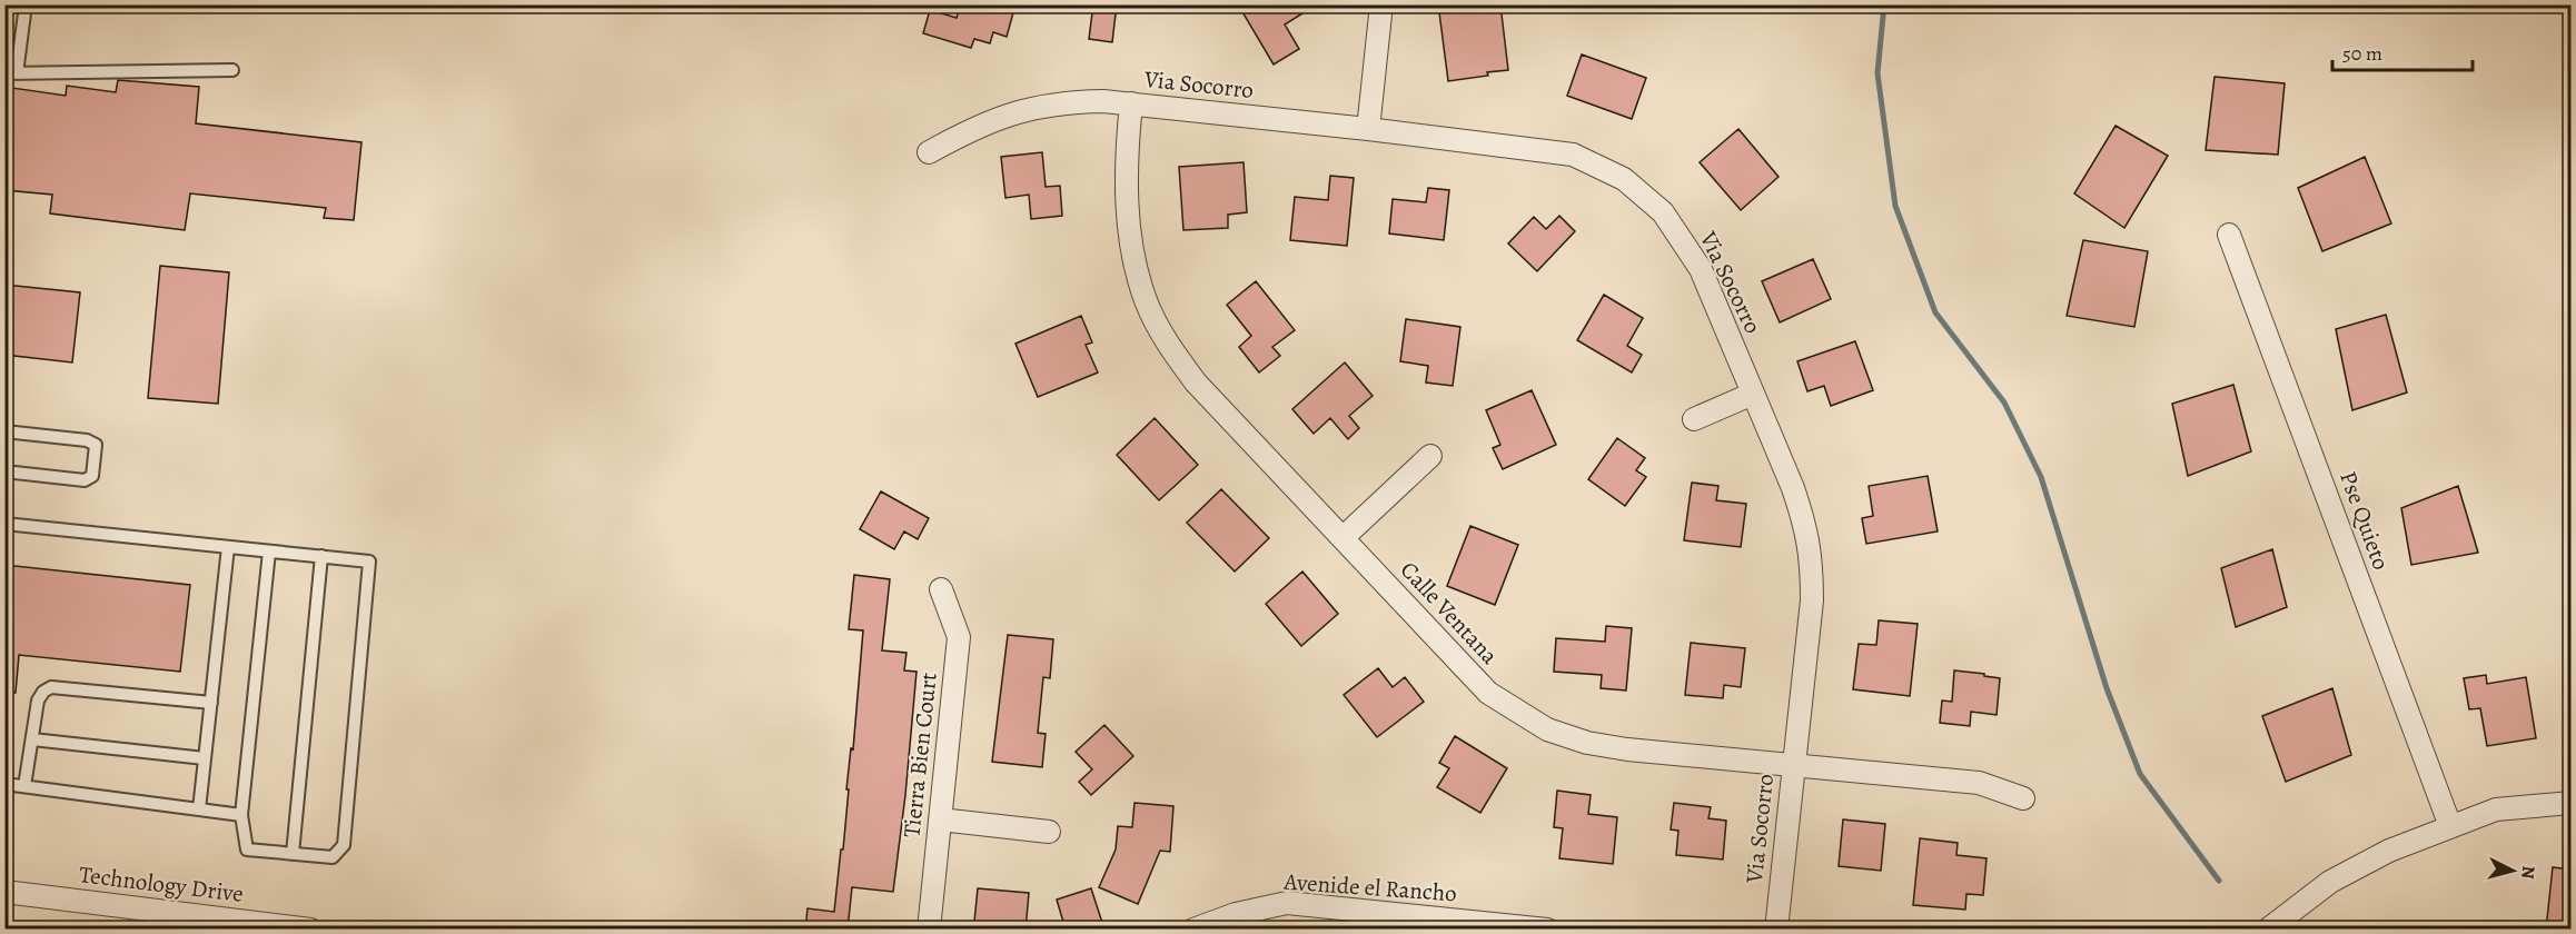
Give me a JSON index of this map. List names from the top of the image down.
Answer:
{
  "streets": {
    "street": [
      "Via Socorro",
      "Pse Quieto",
      "Calle Ventana",
      "Tierra Bien Court",
      "Technology Drive",
      "Avenide el Rancho"
    ]
  },
  "crossings": [
    ["Via Socorro", "Calle Ventana"]
  ],
  "scale_bar": "50 m",
  "north": "right"
}
